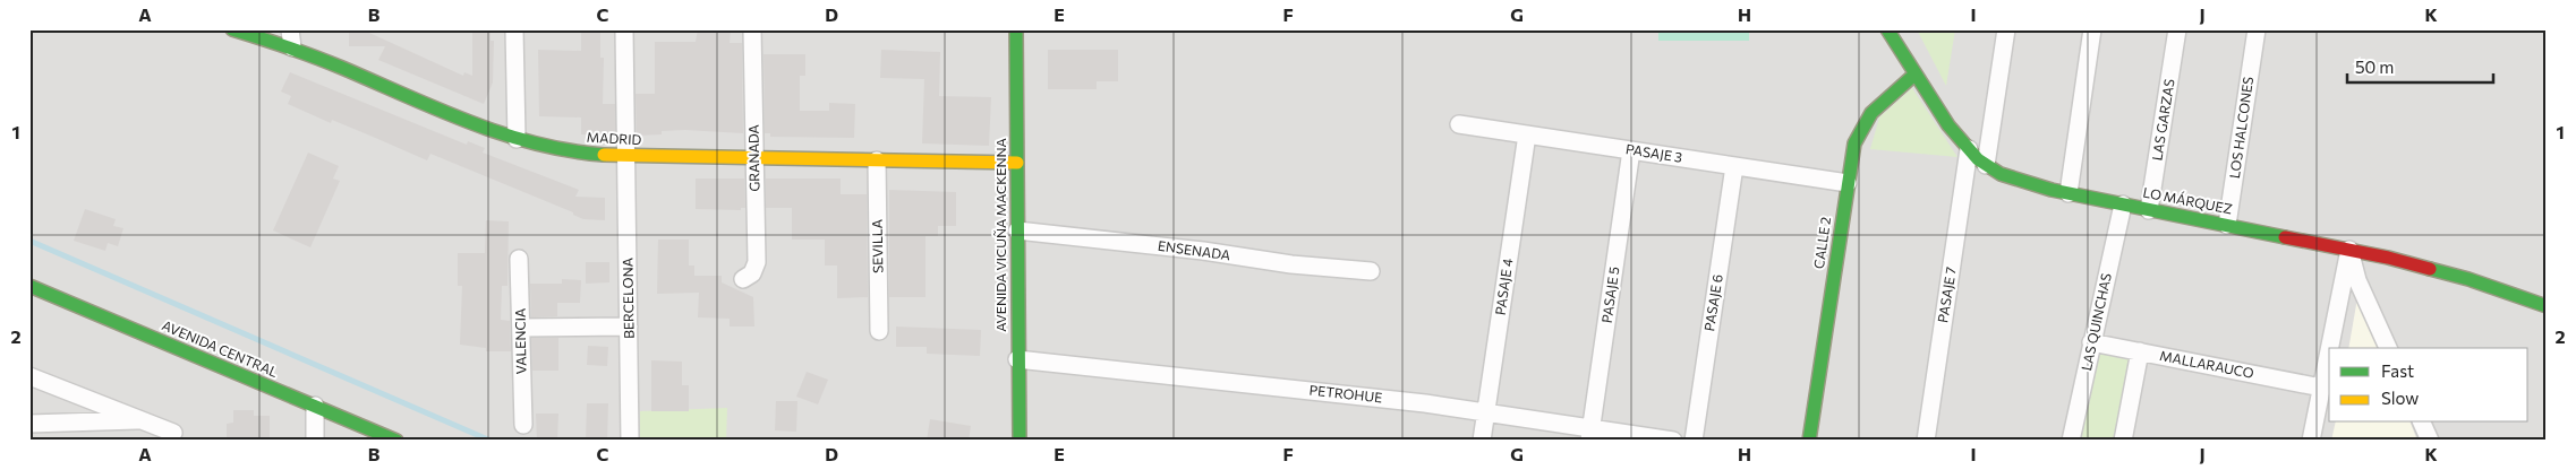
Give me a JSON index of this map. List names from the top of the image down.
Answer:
{
  "streets": {
    "street": [
      "LAS GARZAS",
      "LOS HALCONES",
      "MADRID",
      "PASAJE 3",
      "GRANADA",
      "LO MÁRQUEZ",
      "AVENIDA VICUÑA MACKENNA",
      "CALLE 2",
      "SEVILLA",
      "ENSENADA",
      "PASAJE 4",
      "PASAJE 5",
      "PASAJE 7",
      "BERCELONA",
      "PASAJE 6",
      "LAS QUINCHAS",
      "VALENCIA",
      "AVENIDA CENTRAL",
      "MALLARAUCO",
      "PETROHUE"
    ]
  },
  "crossings": [
    ["LAS GARZAS", "LO MÁRQUEZ"],
    ["LOS HALCONES", "LO MÁRQUEZ"],
    ["MADRID", "GRANADA"],
    ["MADRID", "AVENIDA VICUÑA MACKENNA"],
    ["MADRID", "SEVILLA"],
    ["MADRID", "BERCELONA"],
    ["PASAJE 3", "CALLE 2"],
    ["PASAJE 3", "PASAJE 4"],
    ["PASAJE 3", "PASAJE 5"],
    ["PASAJE 3", "PASAJE 6"],
    ["LO MÁRQUEZ", "CALLE 2"],
    ["LO MÁRQUEZ", "PASAJE 7"],
    ["LO MÁRQUEZ", "LAS QUINCHAS"],
    ["AVENIDA VICUÑA MACKENNA", "ENSENADA"],
    ["AVENIDA VICUÑA MACKENNA", "PETROHUE"],
    ["PASAJE 4", "PETROHUE"],
    ["PASAJE 5", "PETROHUE"],
    ["LAS QUINCHAS", "MALLARAUCO"]
  ],
  "legend": ["Fast", "Slow"],
  "scale_bar": "50 m",
  "grid": {
    "columns": [
      "A",
      "B",
      "C",
      "D",
      "E",
      "F",
      "G",
      "H",
      "I",
      "J",
      "K"
    ],
    "rows": ["1", "2"]
  }
}
